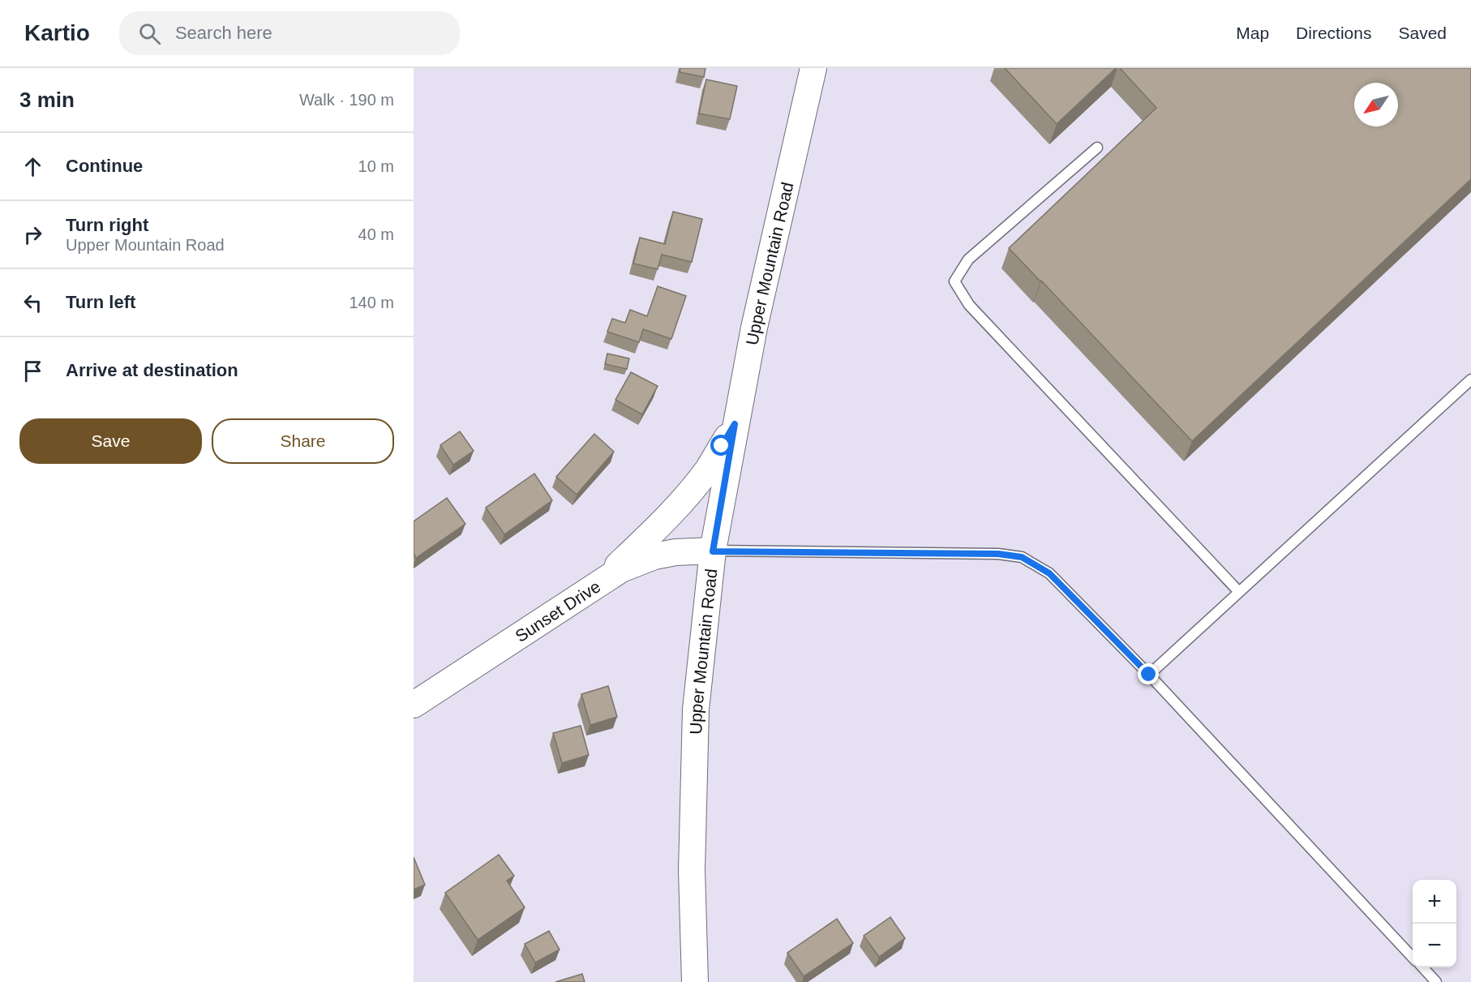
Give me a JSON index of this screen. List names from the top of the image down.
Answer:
{
  "streets": {
    "street": ["Upper Mountain Road", "Sunset Drive"]
  },
  "crossings": [
    ["Upper Mountain Road", "Sunset Drive"]
  ],
  "north": "bottom left",
  "page": {
    "header": "Kartio",
    "search": "Search here",
    "nav": ["Map", "Directions", "Saved"],
    "heading": ["3 min", "Walk · 190 m"],
    "list": [
      ["Continue", "10 m"],
      ["Turn right", "Upper Mountain Road", "40 m"],
      ["Turn left", "140 m"],
      "Arrive at destination"
    ],
    "buttons": ["Save", "Share"],
    "map_buttons": ["+", "−"]
  }
}
